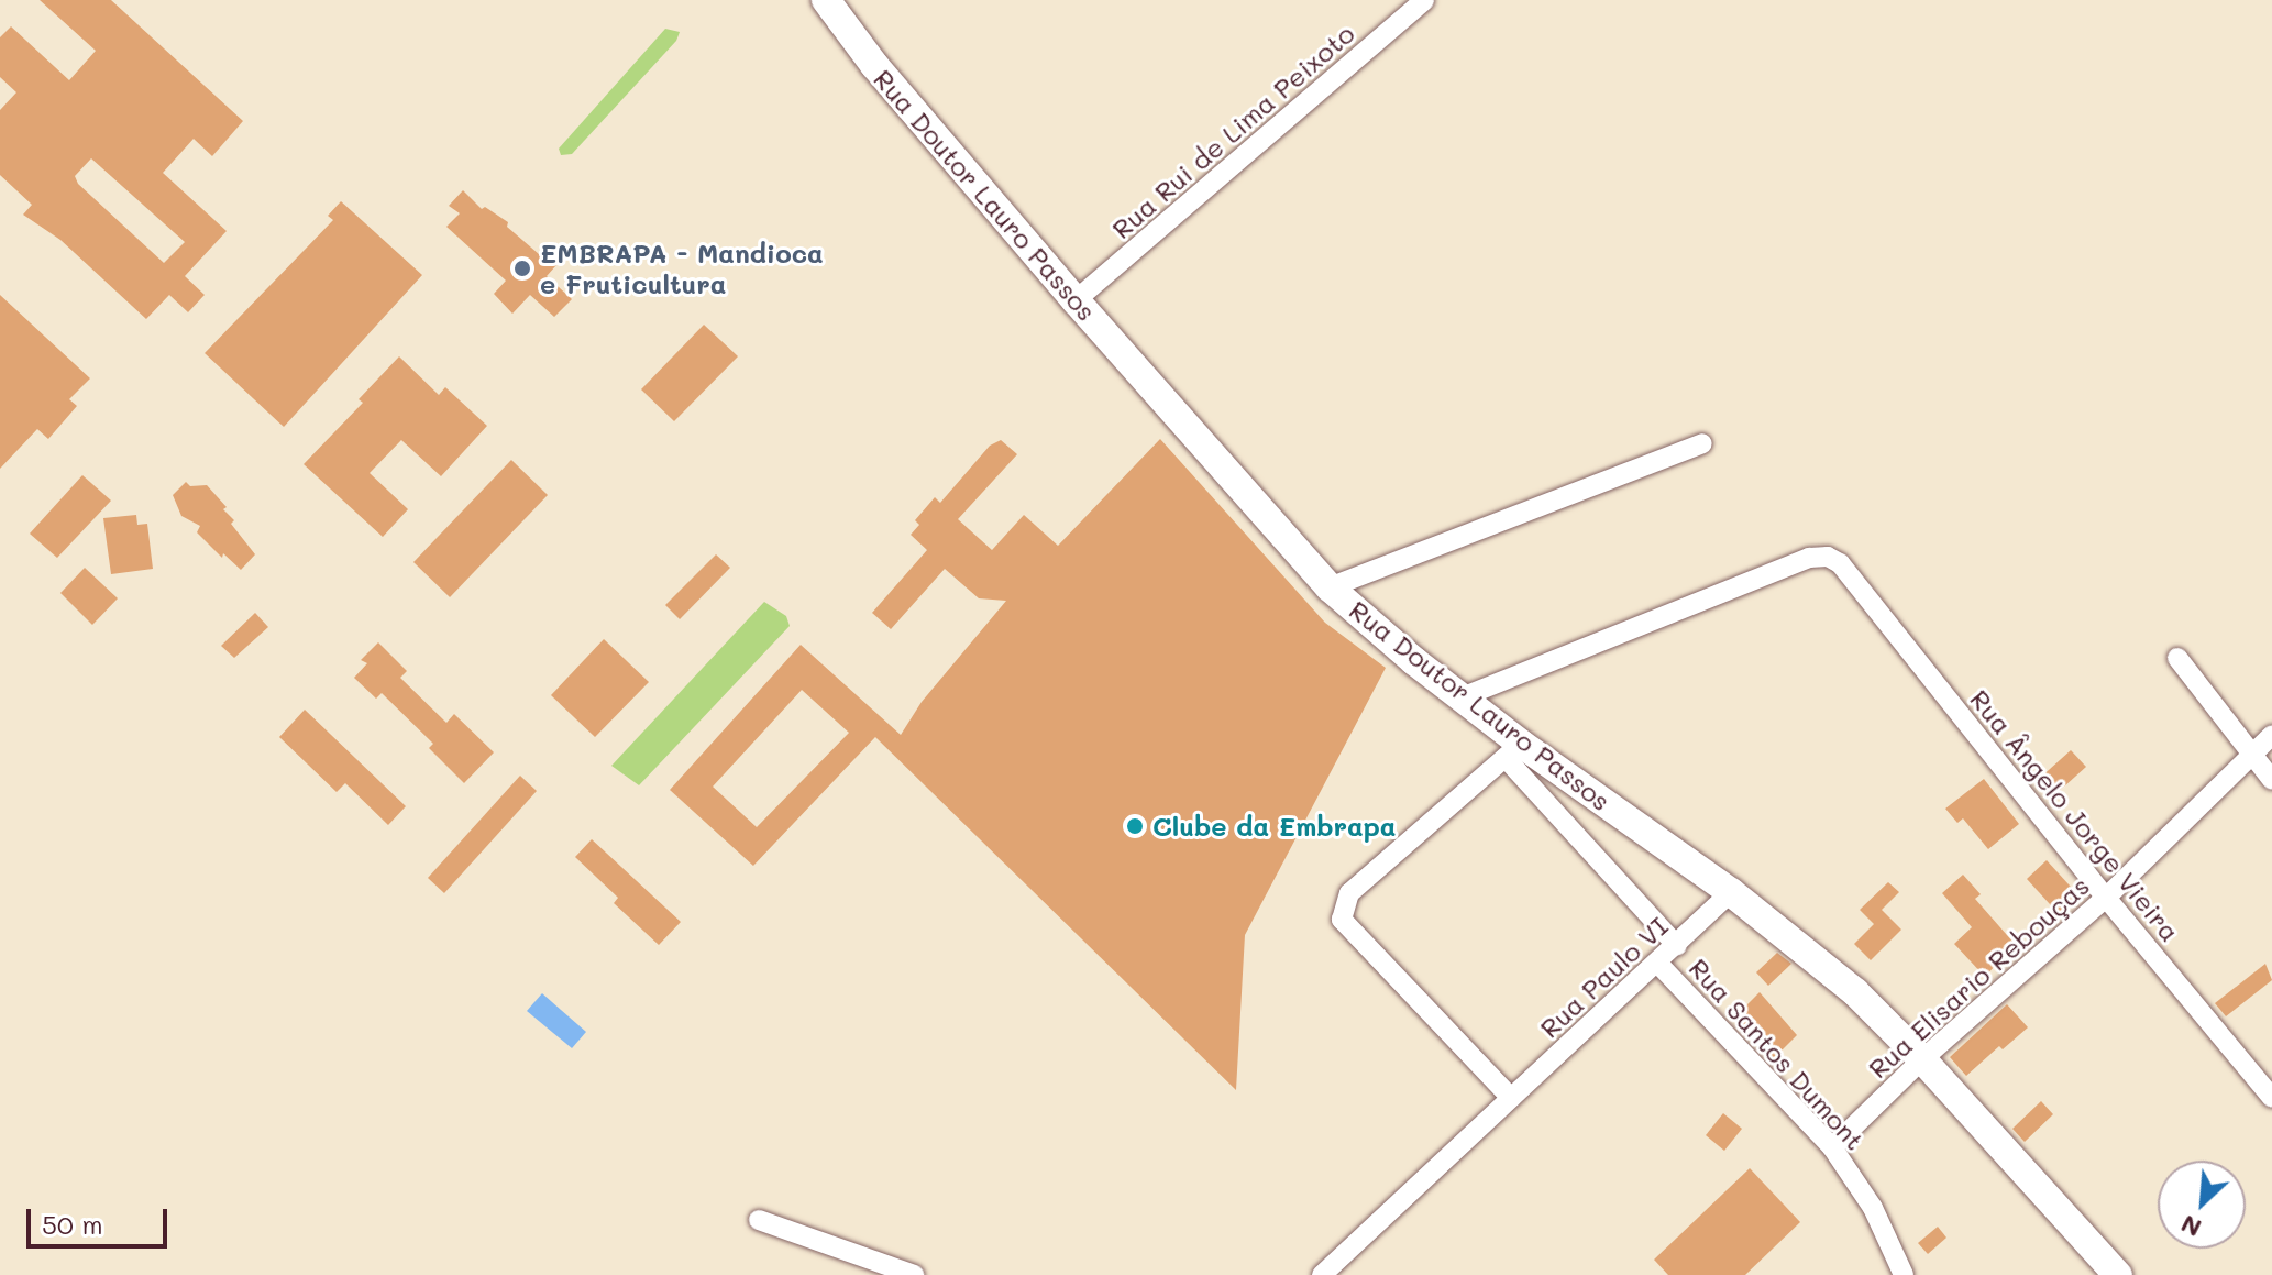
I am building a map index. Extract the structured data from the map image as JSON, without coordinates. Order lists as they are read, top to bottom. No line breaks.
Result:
{"streets":{"main road":["Rua Doutor Lauro Passos"],"street":["Rua Rui de Lima Peixoto","Rua Ângelo Jorge Vieira","Rua Paulo VI","Rua Elisario Rebouças","Rua Santos Dumont"]},"crossings":[["Rua Rui de Lima Peixoto","Rua Doutor Lauro Passos"],["Rua Doutor Lauro Passos","Rua Ângelo Jorge Vieira"],["Rua Doutor Lauro Passos","Rua Paulo VI"],["Rua Doutor Lauro Passos","Rua Elisario Rebouças"],["Rua Ângelo Jorge Vieira","Rua Elisario Rebouças"],["Rua Paulo VI","Rua Santos Dumont"],["Rua Elisario Rebouças","Rua Santos Dumont"]],"places":["EMBRAPA - Mandioca e Fruticultura","Clube da Embrapa"],"scale_bar":"50 m","north":"bottom left"}
